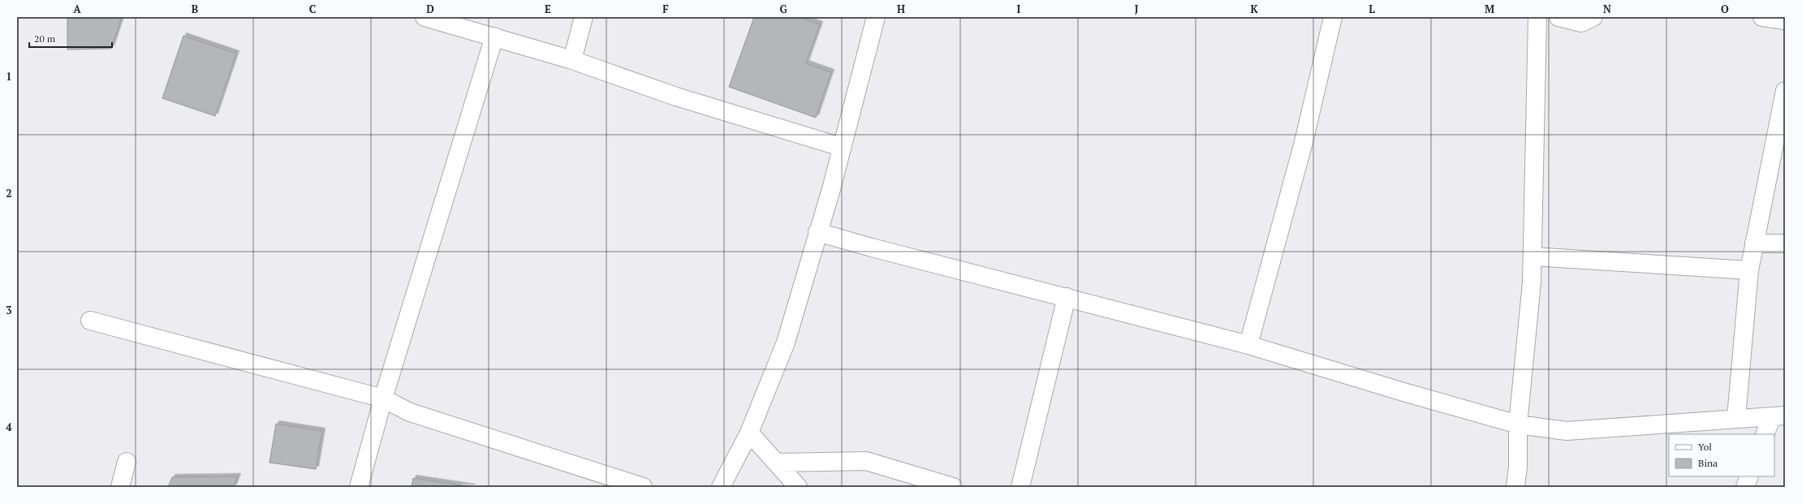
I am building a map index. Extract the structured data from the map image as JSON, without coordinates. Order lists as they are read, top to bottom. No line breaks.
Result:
{"legend":["Yol","Bina"],"scale_bar":"20 m","grid":{"columns":["A","B","C","D","E","F","G","H","I","J","K","L","M","N","O"],"rows":["1","2","3","4"]}}
